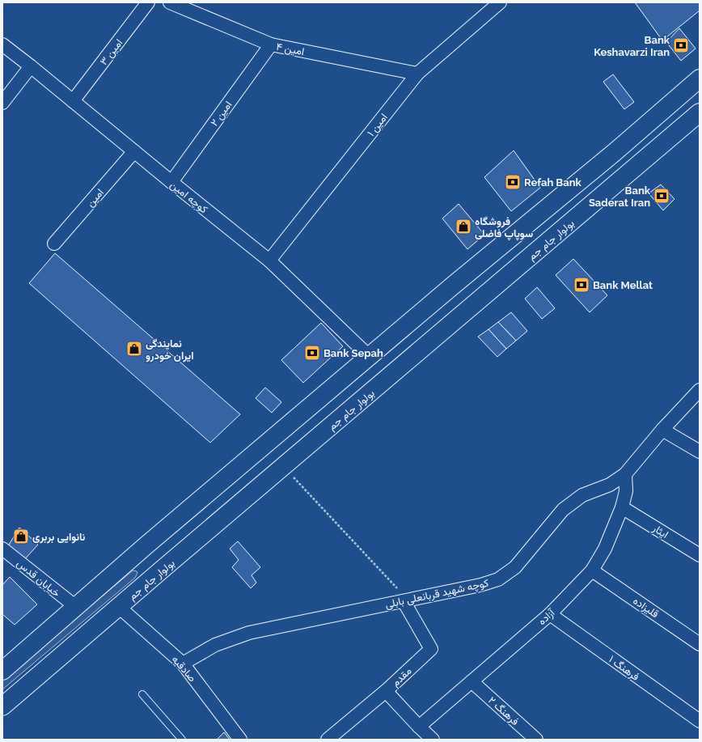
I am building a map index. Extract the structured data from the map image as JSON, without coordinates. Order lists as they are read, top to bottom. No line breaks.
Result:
{"streets":{"main road":["بولوار جام جم"],"street":["امین ۴","امین ۳","امین ۲","امین ۱","کوچه امین","امین","ایثار","خیابان قدس","کوچه شهید قربانعلی بابلی","قلیزاده","آزاده","فرهنگ ۱","صادقیه","مقدم","فرهنگ ۲"]},"crossings":[["امین ۴","امین ۲"],["امین ۴","امین ۱"],["امین ۳","کوچه امین"],["امین ۲","کوچه امین"],["امین ۱","کوچه امین"],["کوچه امین","امین"],["بولوار جام جم","صادقیه"],["ایثار","آزاده"],["کوچه شهید قربانعلی بابلی","آزاده"],["کوچه شهید قربانعلی بابلی","صادقیه"],["کوچه شهید قربانعلی بابلی","مقدم"],["قلیزاده","آزاده"],["آزاده","فرهنگ ۱"],["آزاده","فرهنگ ۲"]],"places":{"bank":["Bank Keshavarzi Iran","Refah Bank","Bank Saderat Iran","Bank Mellat","Bank Sepah"],"shop":["فروشگاه سوپاپ فاضلی","نمایندگی ایران خودرو","نانوایی بربری"]}}
